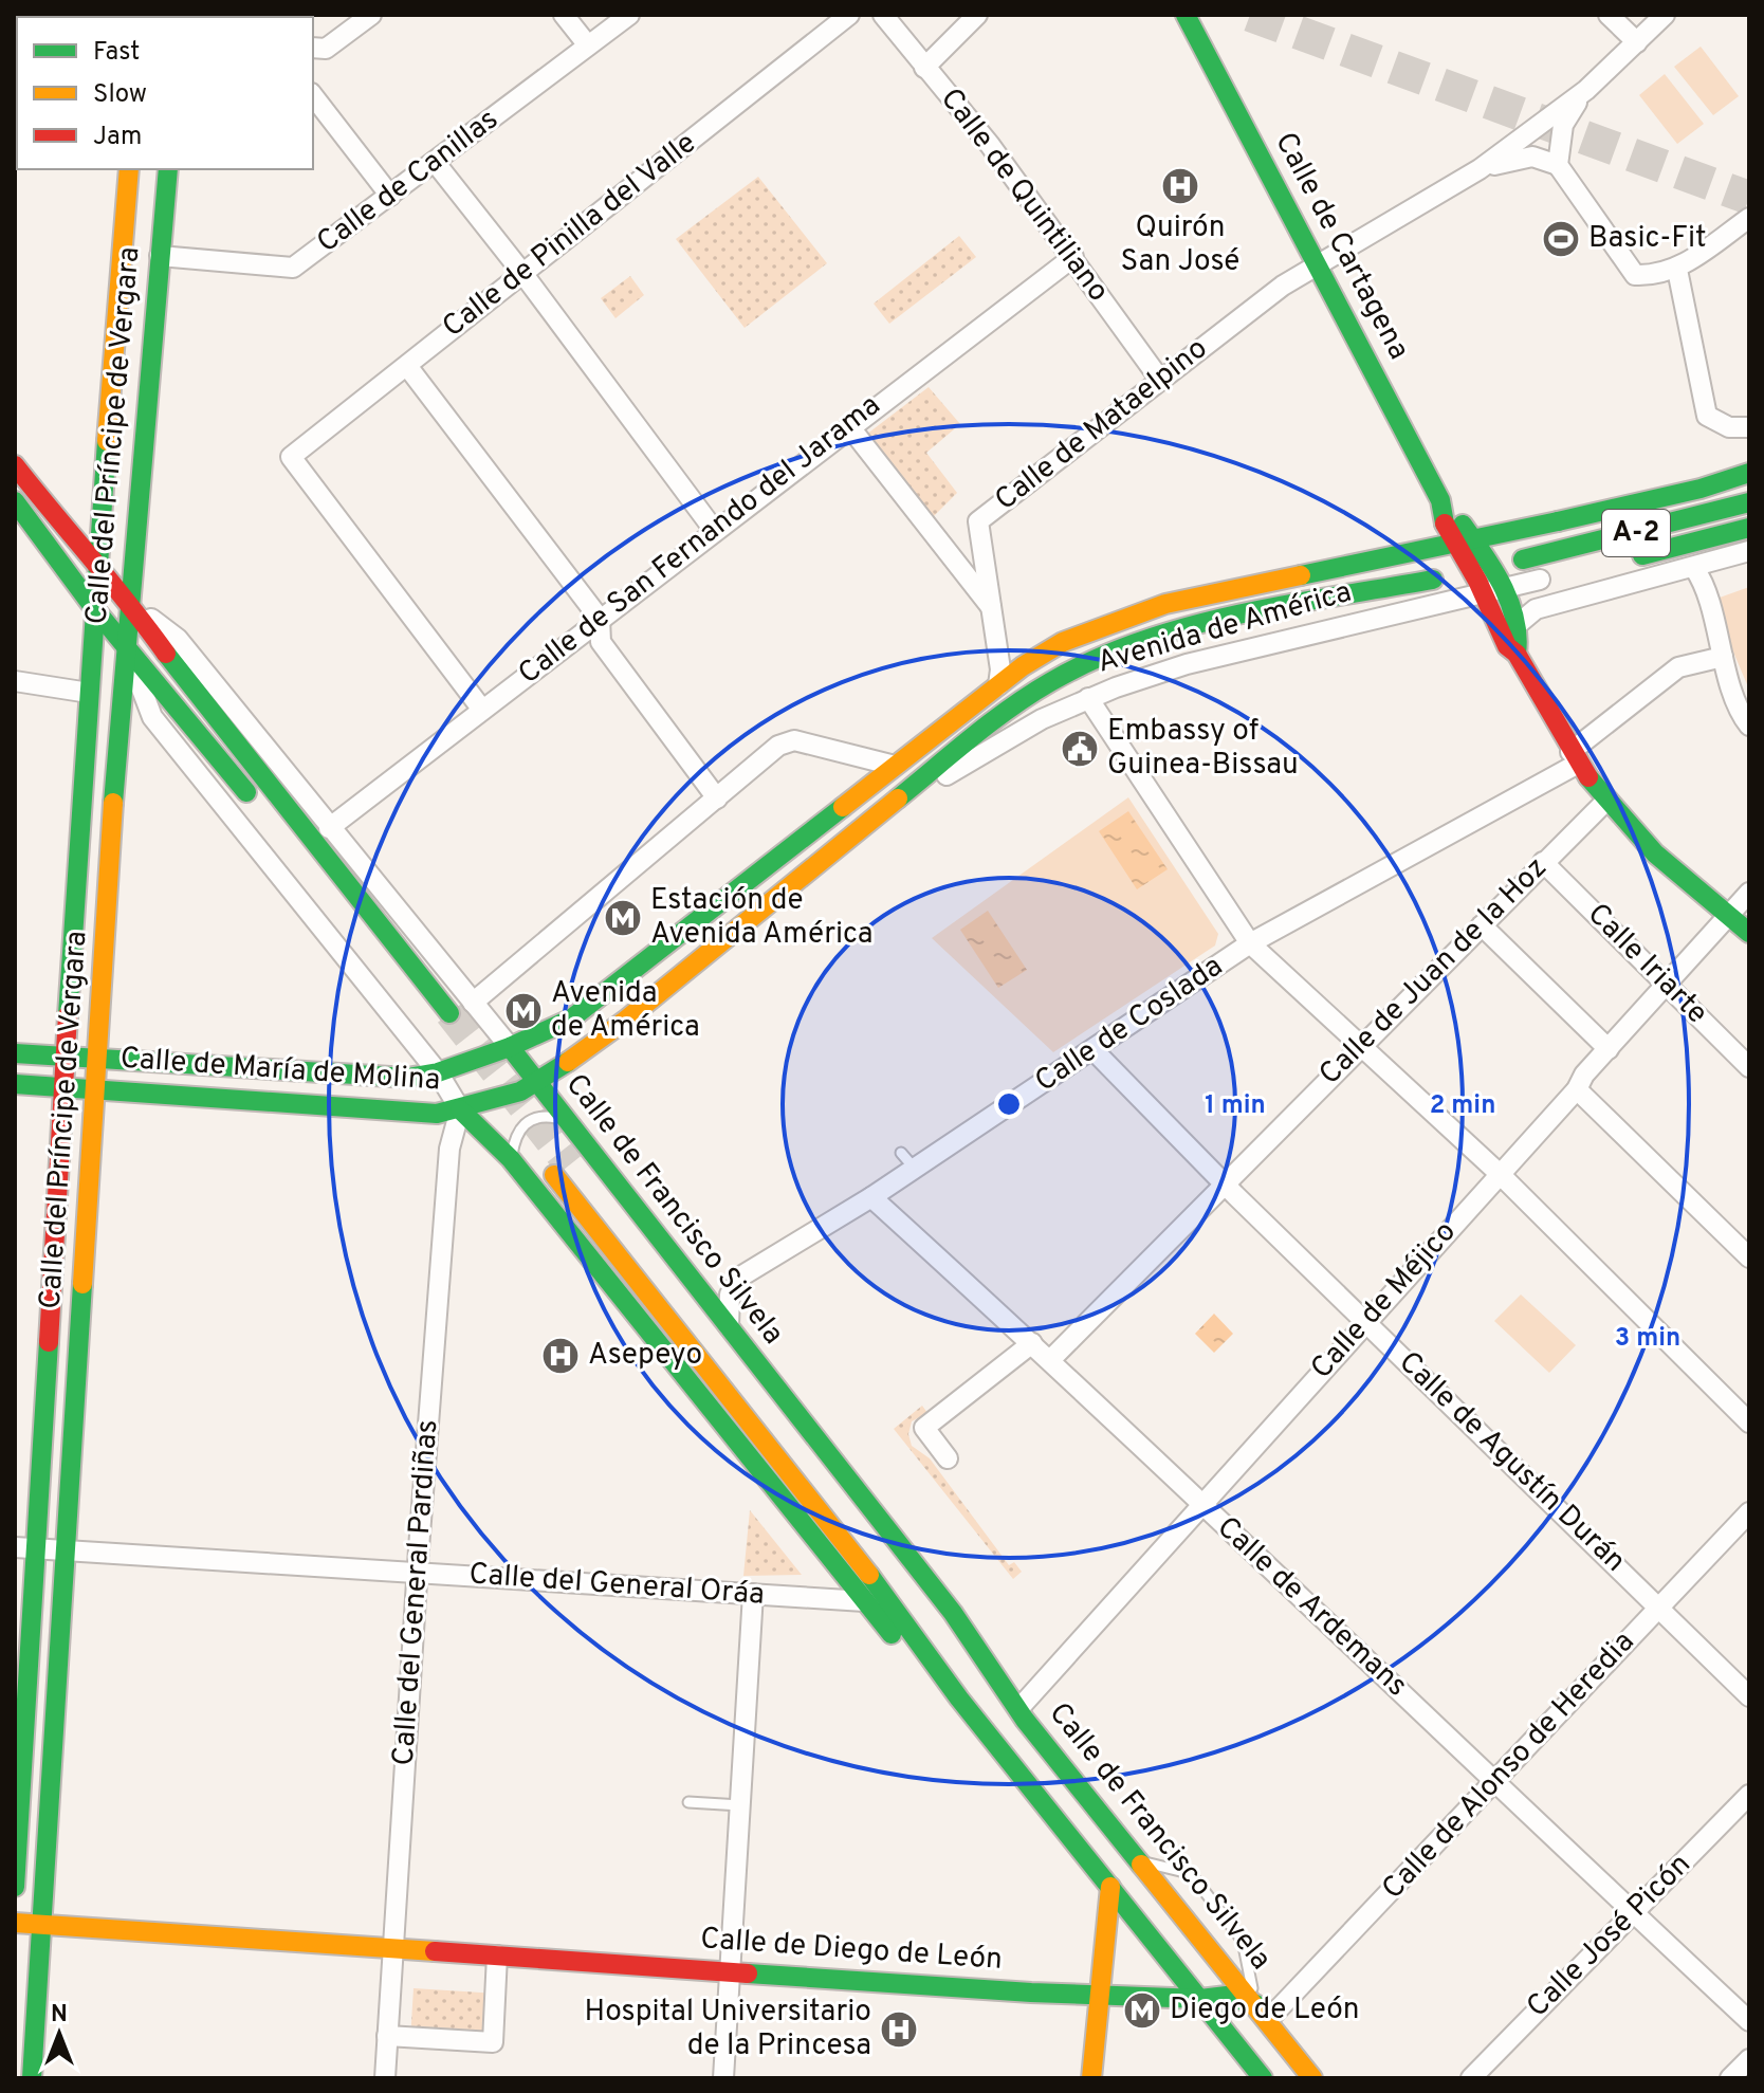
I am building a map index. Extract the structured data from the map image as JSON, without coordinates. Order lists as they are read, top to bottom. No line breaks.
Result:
{"streets":{"main road":["Calle de Cartagena","Calle del Príncipe de Vergara","A-2","Avenida de América","Calle de María de Molina","Calle de Francisco Silvela","Calle de Diego de León"],"street":["Calle de Canillas","Calle de Quintiliano","Calle de Pinilla del Valle","Calle de Mataelpino","Calle de San Fernando del Jarama","Calle Iriarte","Calle de Juan de la Hoz","Calle de Coslada","Calle de Méjico","Calle de Agustín Durán","Calle del General Oráa","Calle del General Pardiñas","Calle de Ardemans","Calle de Alonso de Heredia","Calle José Picón"]},"crossings":[["Calle de Canillas","Calle del Príncipe de Vergara"],["Calle de Quintiliano","Calle de Mataelpino"],["Calle de Quintiliano","Calle de San Fernando del Jarama"],["Calle de Pinilla del Valle","Calle de San Fernando del Jarama"],["Calle de Cartagena","Calle de Mataelpino"],["Calle de Cartagena","Avenida de América"],["Calle de Cartagena","Calle de Juan de la Hoz"],["Calle de Cartagena","Calle de Coslada"],["Calle de Cartagena","Calle de Méjico"],["Calle de Mataelpino","Avenida de América"],["Calle del Príncipe de Vergara","Calle de María de Molina"],["Calle del Príncipe de Vergara","Calle de Francisco Silvela"],["Calle del Príncipe de Vergara","Calle del General Oráa"],["Calle del Príncipe de Vergara","Calle de Diego de León"],["Calle de San Fernando del Jarama","Calle de Francisco Silvela"],["Avenida de América","Calle de María de Molina"],["Avenida de América","Calle de Francisco Silvela"],["Calle Iriarte","Calle de Juan de la Hoz"],["Calle Iriarte","Calle de Méjico"],["Calle de Juan de la Hoz","Calle de Agustín Durán"],["Calle de Juan de la Hoz","Calle de Ardemans"],["Calle de Coslada","Calle de Francisco Silvela"],["Calle de Coslada","Calle de Agustín Durán"],["Calle de Coslada","Calle de Ardemans"],["Calle de María de Molina","Calle de Francisco Silvela"],["Calle de María de Molina","Calle del General Pardiñas"],["Calle de Francisco Silvela","Calle de Méjico"],["Calle de Francisco Silvela","Calle del General Oráa"],["Calle de Francisco Silvela","Calle del General Pardiñas"],["Calle de Francisco Silvela","Calle de Alonso de Heredia"],["Calle de Francisco Silvela","Calle de Diego de León"],["Calle de Méjico","Calle de Agustín Durán"],["Calle de Méjico","Calle de Ardemans"],["Calle de Agustín Durán","Calle de Alonso de Heredia"],["Calle del General Oráa","Calle del General Pardiñas"],["Calle del General Pardiñas","Calle de Diego de León"],["Calle de Ardemans","Calle de Alonso de Heredia"],["Calle de Ardemans","Calle José Picón"],["Calle de Alonso de Heredia","Calle de Diego de León"]],"places":{"hospital":["Quirón San José","Asepeyo","Hospital Universitario de la Princesa"],"sports":["Basic-Fit"],"public building":["Embassy of Guinea-Bissau"],"metro station":["Estación de Avenida América","Avenida de América","Diego de León"]},"legend":["Fast","Slow","Jam"],"north":"top","rings":["1 min","2 min","3 min"]}
